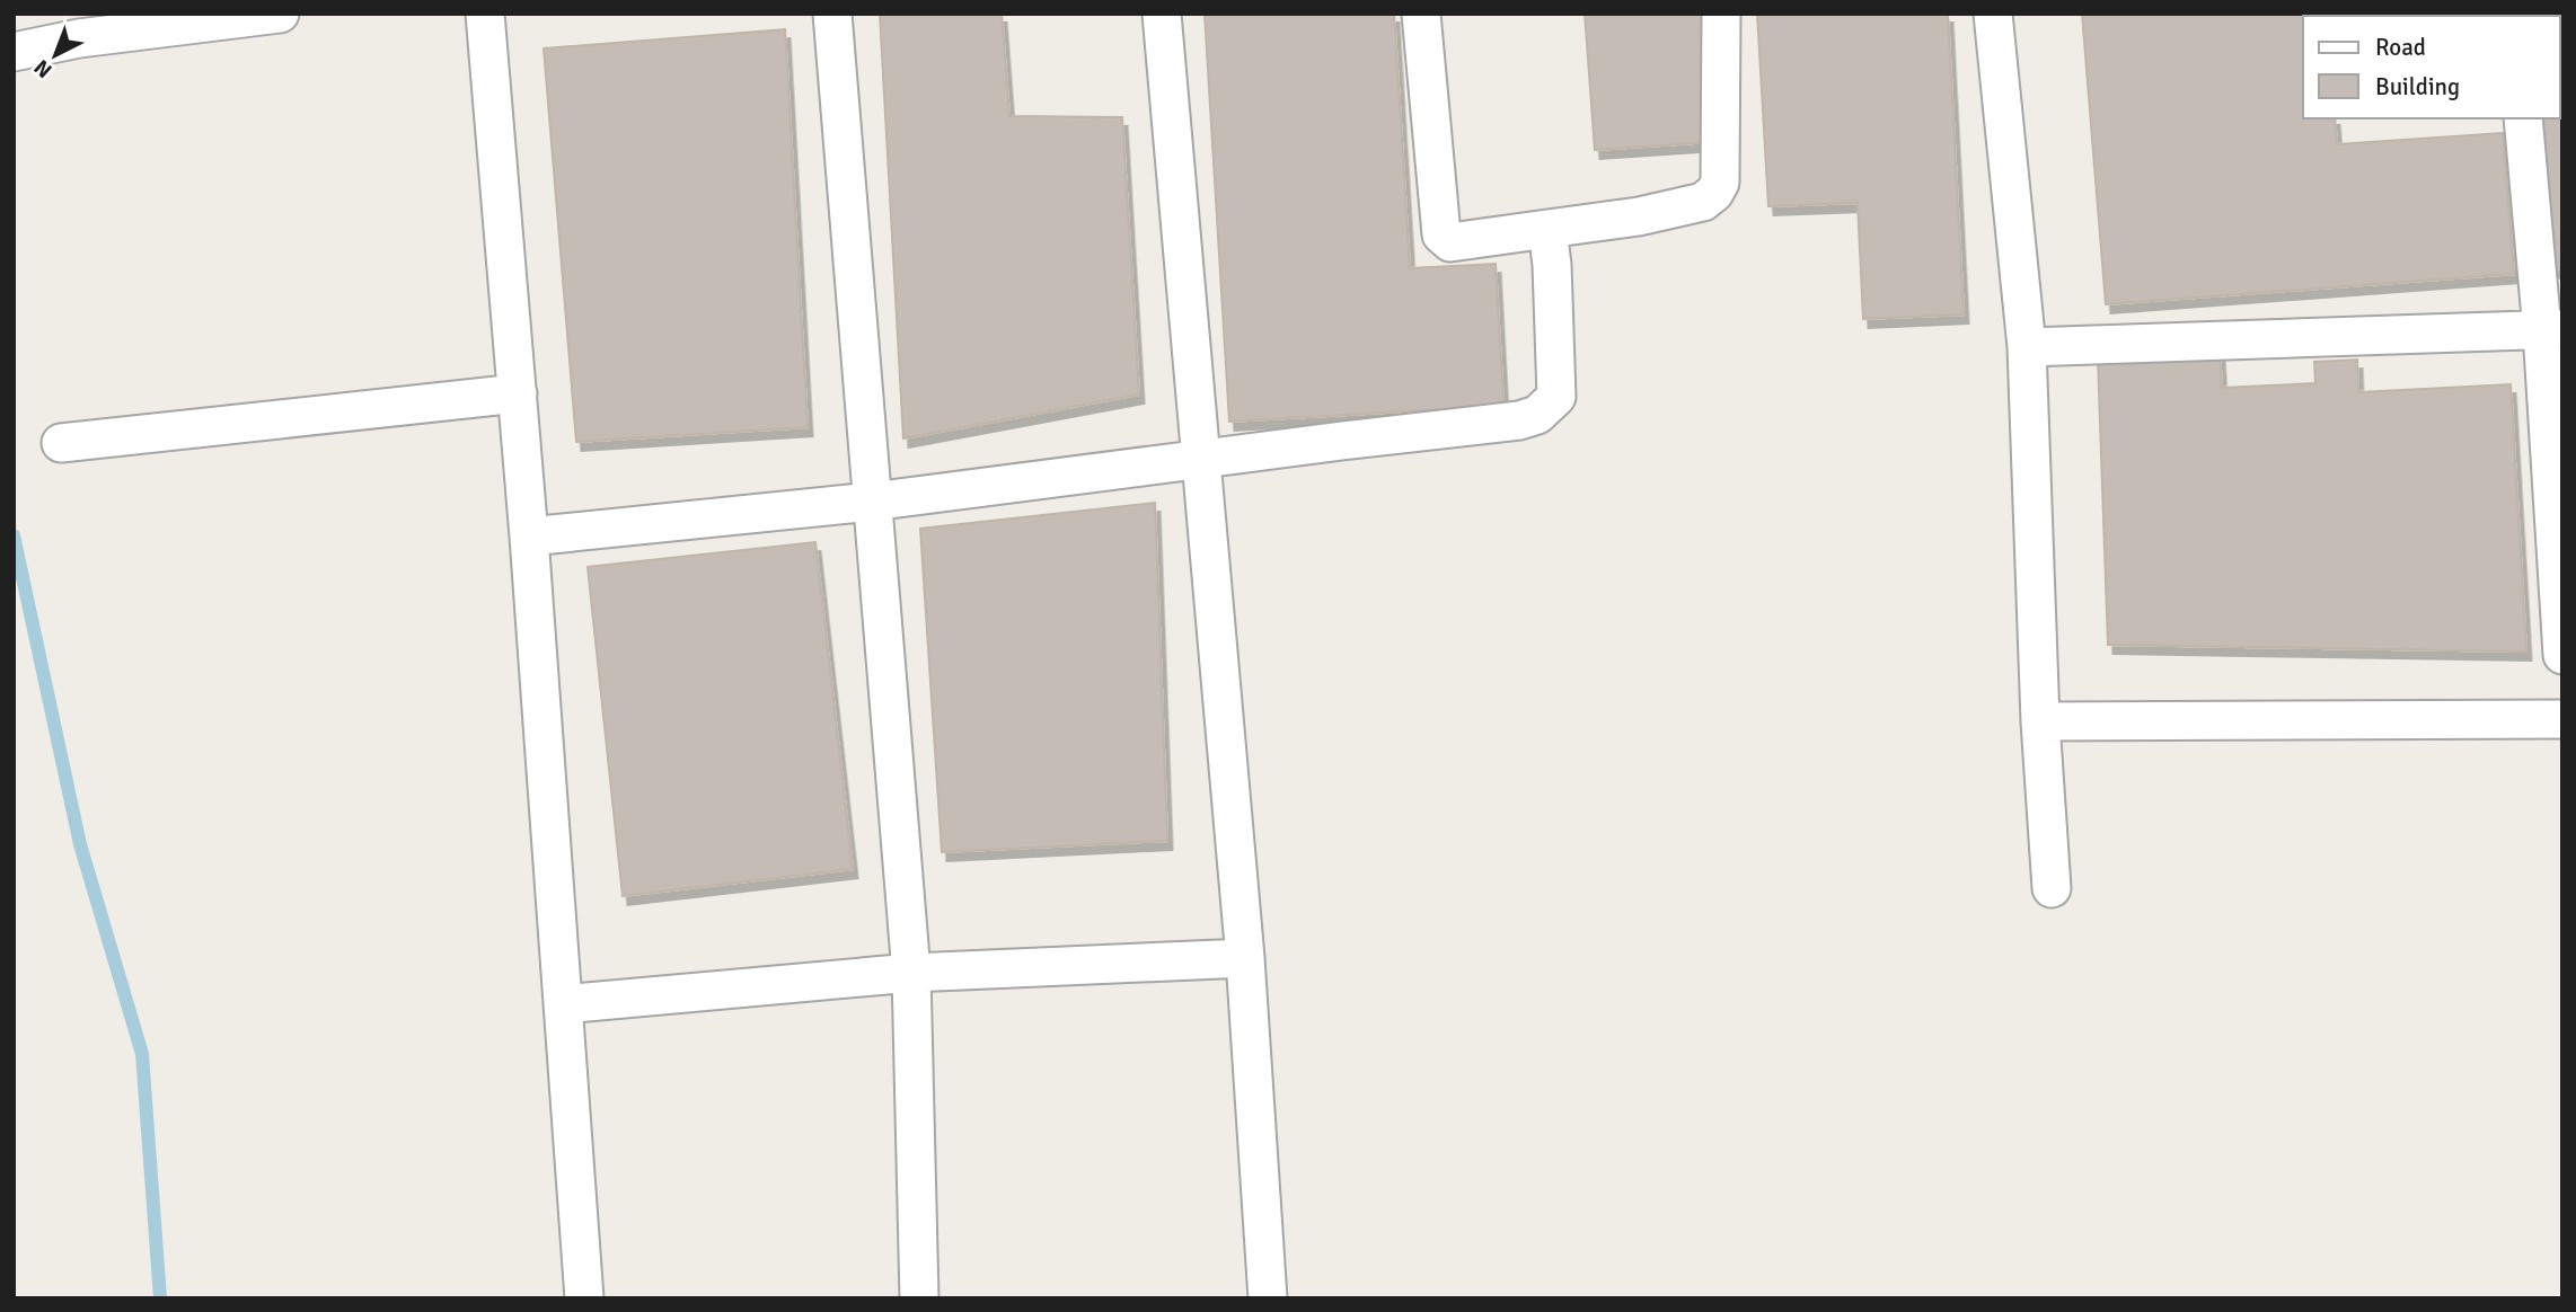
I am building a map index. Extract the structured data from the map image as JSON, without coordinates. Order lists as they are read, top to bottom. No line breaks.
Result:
{"legend":["Road","Building"],"north":"bottom left"}
